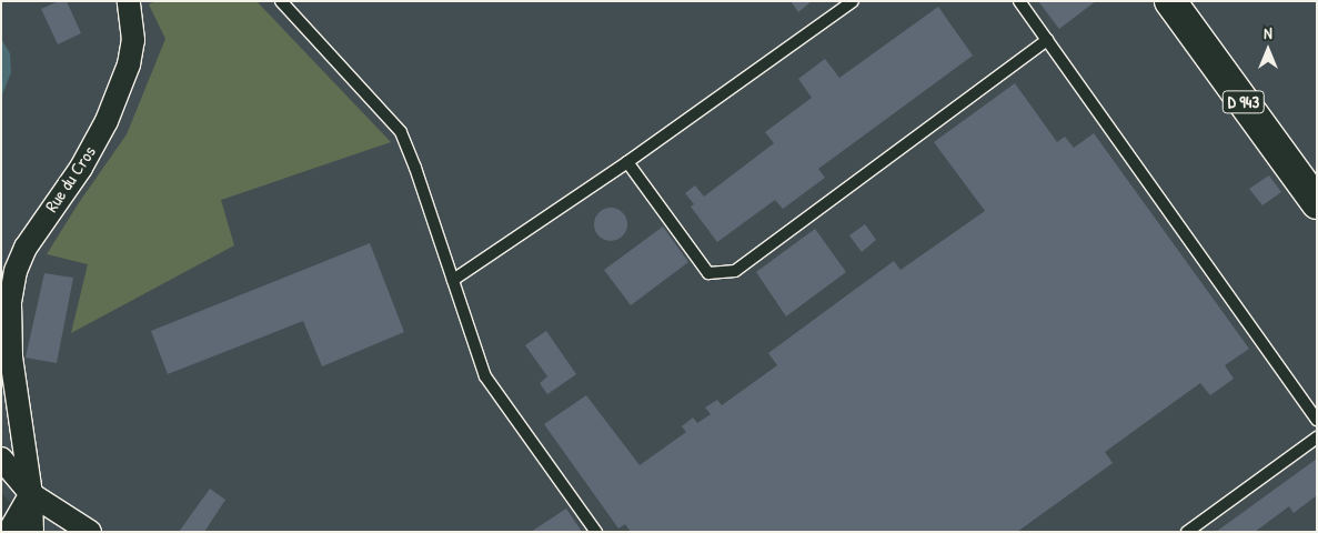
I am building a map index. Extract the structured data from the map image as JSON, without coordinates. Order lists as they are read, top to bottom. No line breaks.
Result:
{"streets":{"main road":["D 943"],"street":["Rue du Cros"]},"north":"top"}
